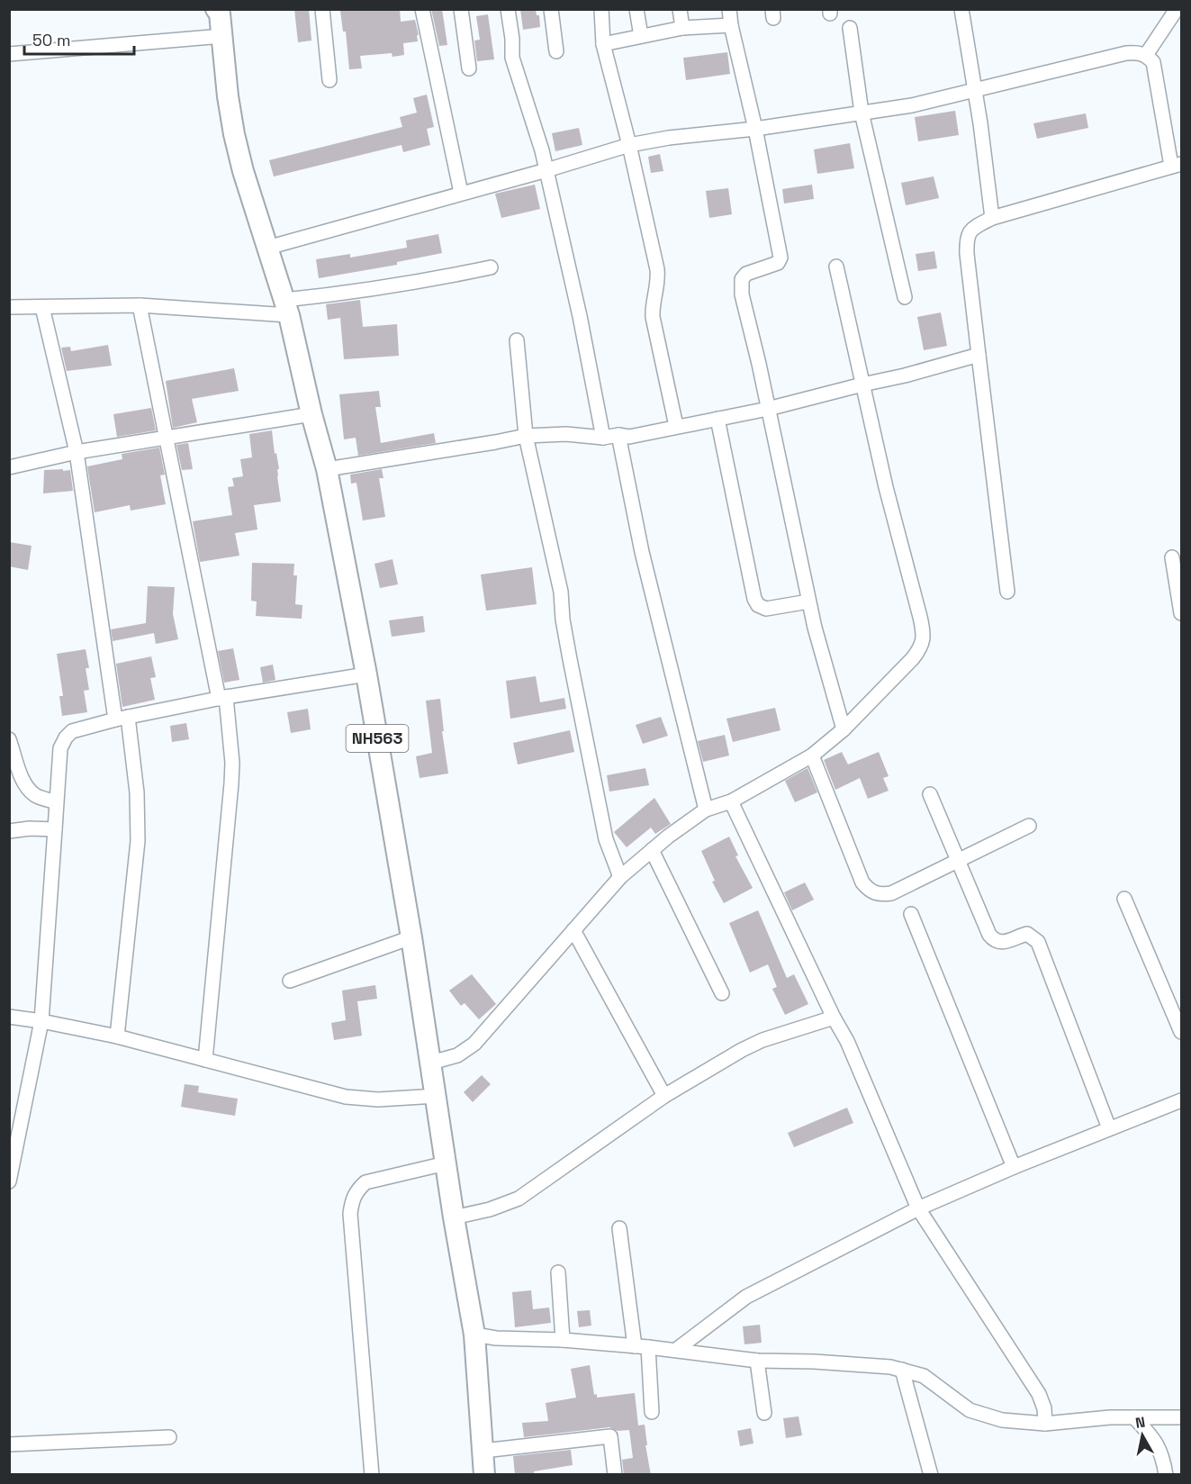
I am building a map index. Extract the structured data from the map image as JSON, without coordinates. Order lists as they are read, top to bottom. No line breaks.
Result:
{"streets":{"highway":["NH563"]},"scale_bar":"50 m","north":"top"}
